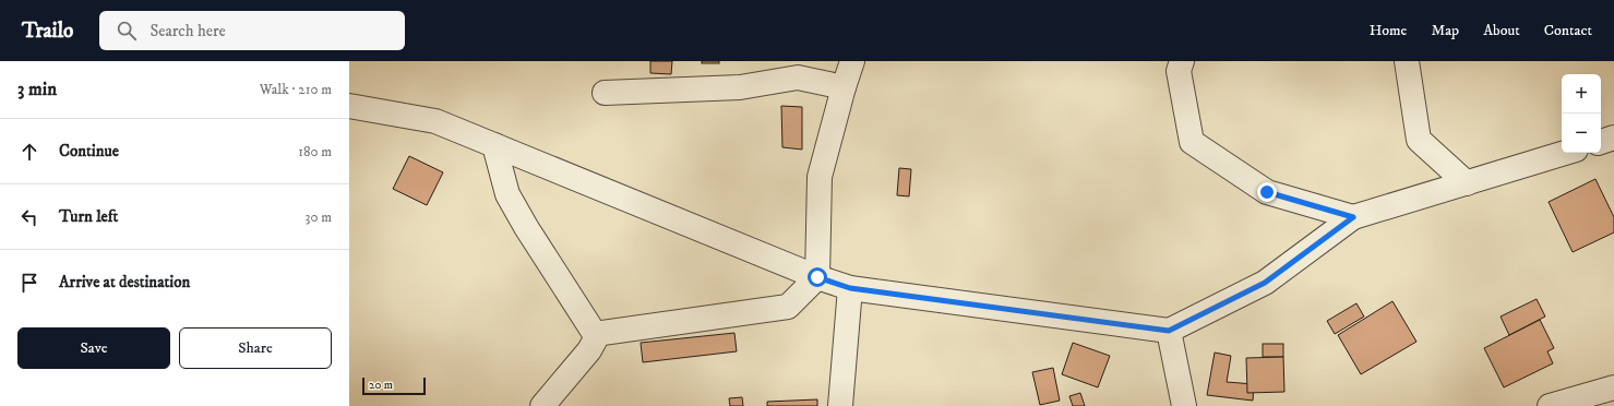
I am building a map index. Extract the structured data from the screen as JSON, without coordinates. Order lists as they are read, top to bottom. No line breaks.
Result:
{"scale_bar":"20 m","page":{"header":"Trailo","search":"Search here","nav":["Home","Map","About","Contact"],"heading":["3 min","Walk · 210 m"],"map_buttons":["+","−"],"list":[["Continue","180 m"],["Turn left","30 m"],"Arrive at destination"],"buttons":["Save","Share"],"scale":"20 m"}}
